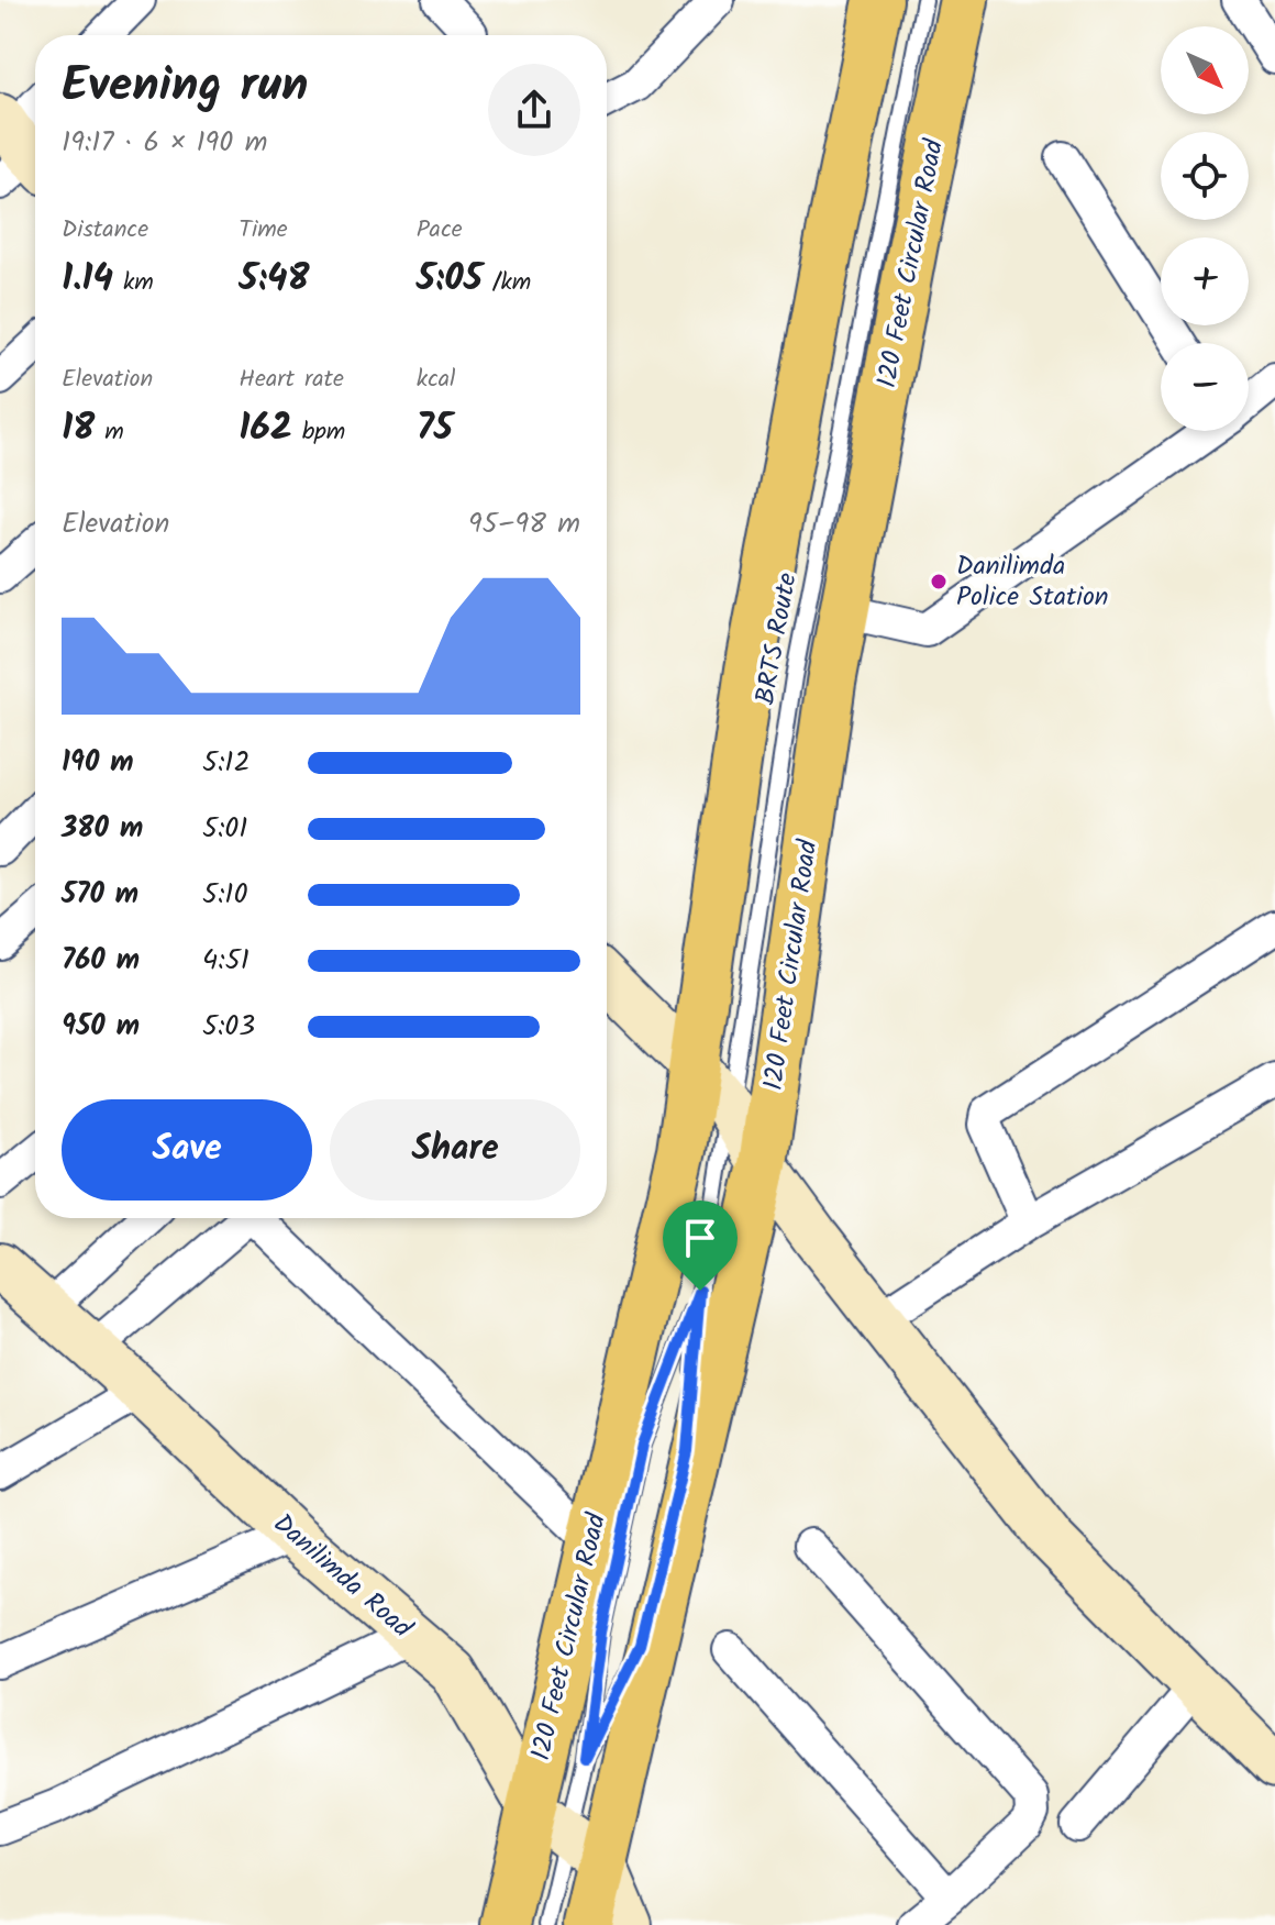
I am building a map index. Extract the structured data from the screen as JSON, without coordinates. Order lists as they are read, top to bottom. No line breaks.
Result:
{"streets":{"main road":["120 Feet Circular Road"],"street":["Danilimda Road"],"lane":["BRTS Route"]},"crossings":[["120 Feet Circular Road","Danilimda Road"]],"places":["Danilimda Police Station"],"north":"bottom right","page":{"map_buttons":["+","−"],"heading":["Evening run","19:17 · 6 × 190 m"],"stats":[["Distance","1.14 km"],["Time","5:48"],["Pace","5:05 /km"],["Elevation","18 m"],["Heart rate","162 bpm"],["kcal","75"]],"chart":["Elevation","95–98 m"],"list":[{"name":"190 m","note":"5:12"},{"name":"380 m","note":"5:01"},{"name":"570 m","note":"5:10"},{"name":"760 m","note":"4:51"},{"name":"950 m","note":"5:03"}],"buttons":["Save","Share"]}}
